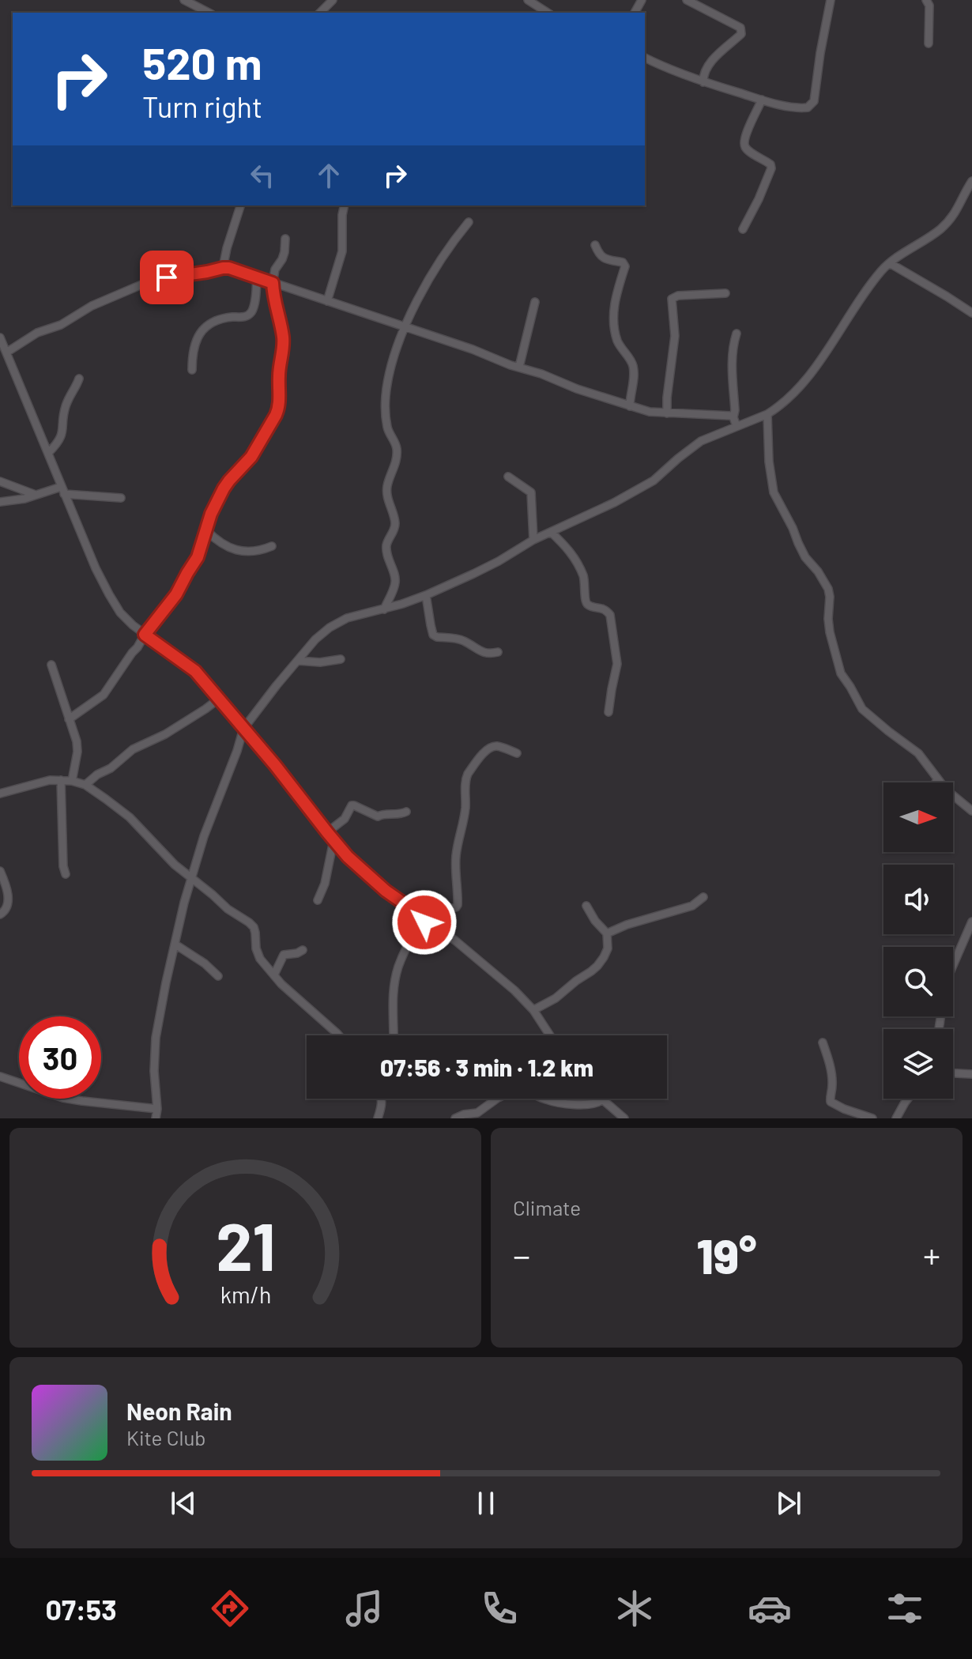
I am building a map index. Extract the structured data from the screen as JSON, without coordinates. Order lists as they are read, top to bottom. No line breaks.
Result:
{"north":"right","page":{"turn":["520 m","Turn right"],"limit":"30","trip":"07:56 · 3 min · 1.2 km","tile":"Climate","heat":["−","19°","+"],"song":["Neon Rain","Kite Club"],"tabs":"07:53","gauge":["21","km/h"]}}
